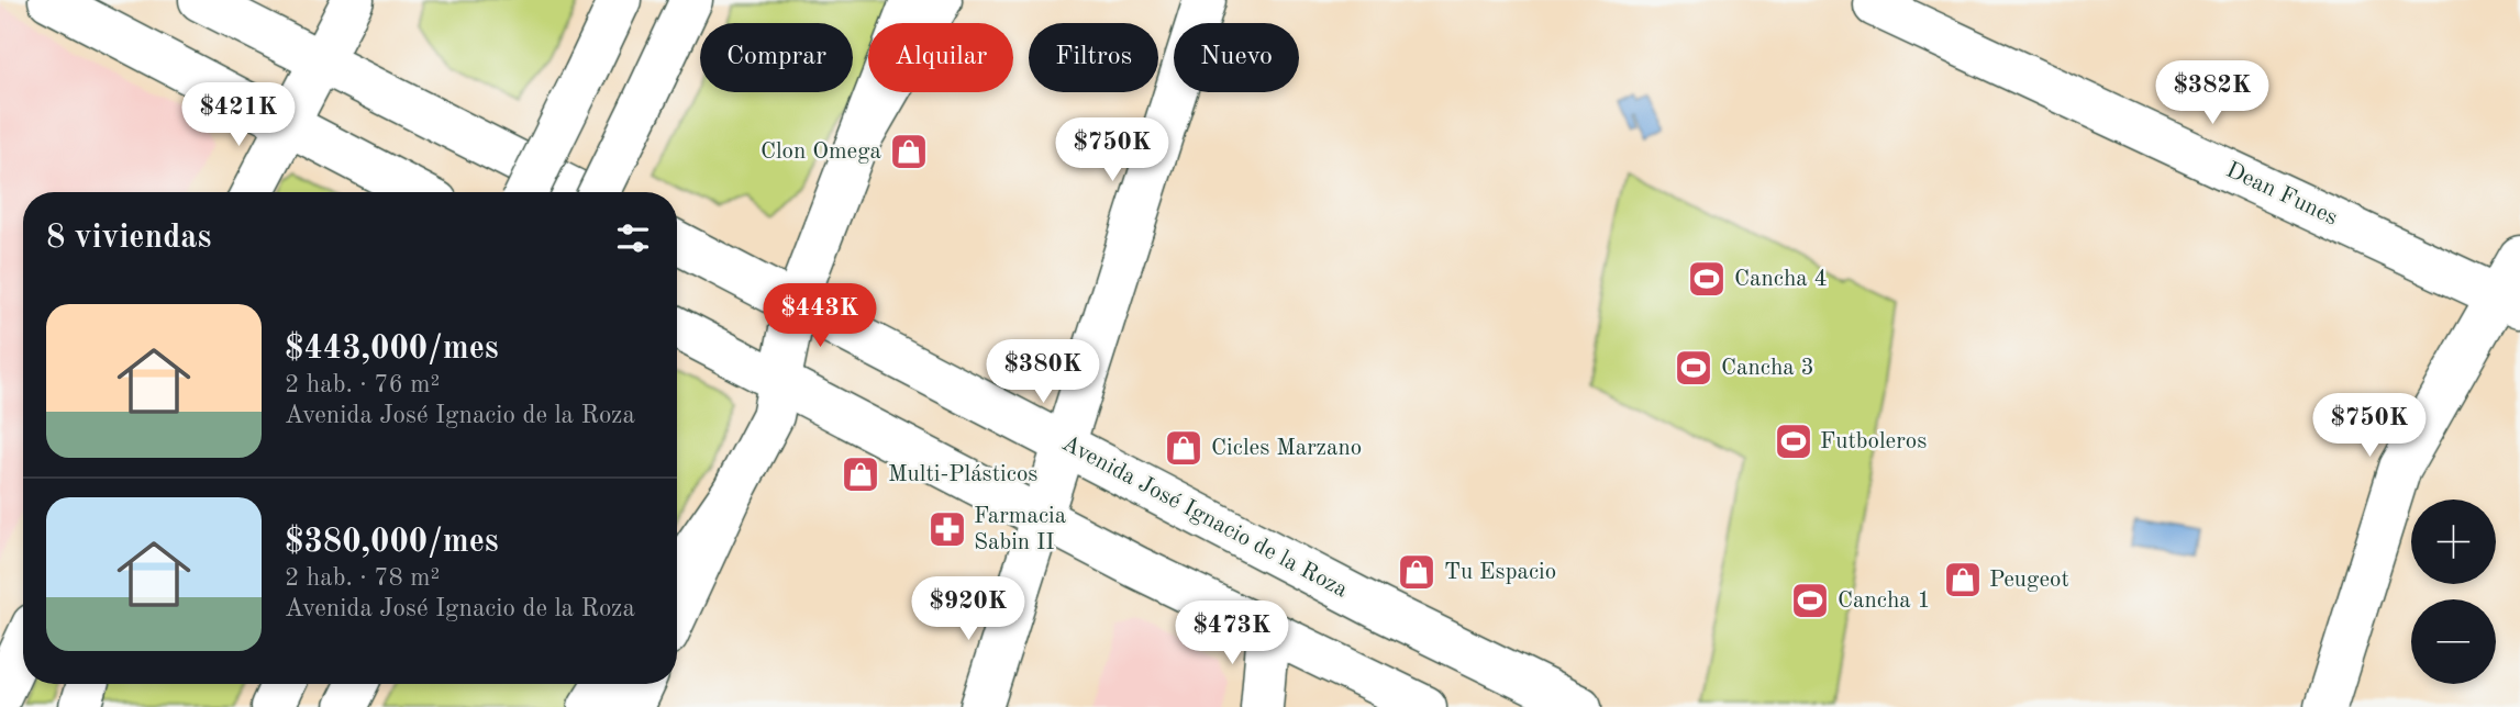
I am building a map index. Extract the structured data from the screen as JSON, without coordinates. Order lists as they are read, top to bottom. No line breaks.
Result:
{"streets":{"main road":["Dean Funes","Avenida José Ignacio de la Roza"]},"places":{"shop":["Clon Omega","Cicles Marzano","Multi-Plásticos","Tu Espacio","Peugeot"],"sports":["Cancha 4","Cancha 3","Futboleros","Cancha 1"],"pharmacy":["Farmacia Sabin II"]},"page":{"chip":["Comprar","Alquilar","Filtros","Nuevo"],"price":["$382K","$421K","$750K","$443K","$380K","$750K","$920K","$473K"],"heading":"8 viviendas","list":[{"name":"$443,000/mes","note":"2 hab. · 76 m² · Avenida José Ignacio de la Roza"},{"name":"$380,000/mes","note":"2 hab. · 78 m² · Avenida José Ignacio de la Roza"}],"map_buttons":["+","−"]}}
